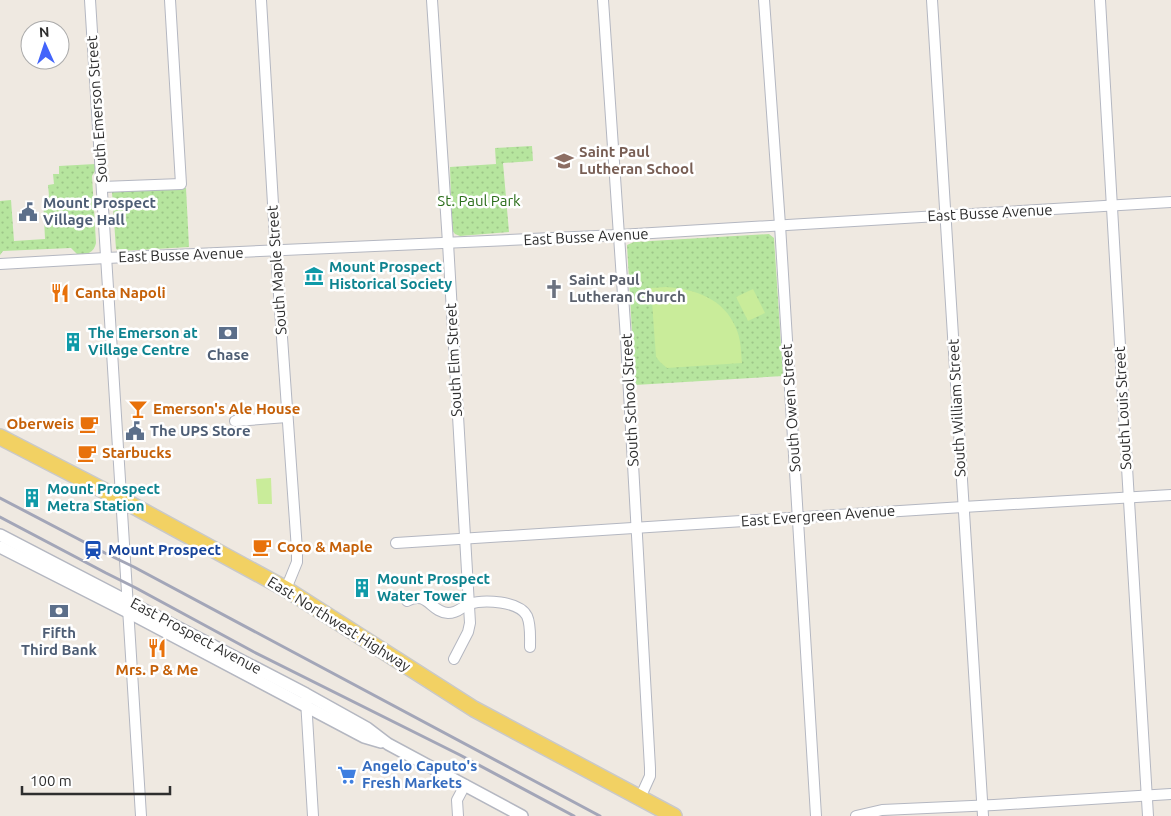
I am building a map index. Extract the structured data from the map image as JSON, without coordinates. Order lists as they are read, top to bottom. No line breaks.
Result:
{"streets":{"main road":["East Northwest Highway"],"street":["South Emerson Street","East Busse Avenue","South Maple Street","South Elm Street","South School Street","South Owen Street","South William Street","South Louis Street","East Evergreen Avenue","East Prospect Avenue"]},"crossings":[["South Emerson Street","East Busse Avenue"],["South Emerson Street","East Northwest Highway"],["South Emerson Street","East Prospect Avenue"],["East Busse Avenue","South Maple Street"],["East Busse Avenue","South Elm Street"],["East Busse Avenue","South School Street"],["East Busse Avenue","South Owen Street"],["East Busse Avenue","South William Street"],["East Busse Avenue","South Louis Street"],["South Maple Street","East Northwest Highway"],["South Elm Street","East Evergreen Avenue"],["South School Street","East Evergreen Avenue"],["South School Street","East Northwest Highway"],["South Owen Street","East Evergreen Avenue"],["South William Street","East Evergreen Avenue"],["South Louis Street","East Evergreen Avenue"]],"parks":["St. Paul Park"],"places":{"school or university":["Saint Paul Lutheran School"],"public building":["Mount Prospect Village Hall","The UPS Store"],"museum":["Mount Prospect Historical Society"],"church":["Saint Paul Lutheran Church"],"restaurant":["Canta Napoli","Mrs. P & Me"],"bank":["Chase","Fifth Third Bank"],"building":["The Emerson at Village Centre","Mount Prospect Metra Station","Mount Prospect Water Tower"],"bar":["Emerson's Ale House"],"cafe":["Oberweis","Starbucks","Coco & Maple"],"station":["Mount Prospect"],"supermarket":["Angelo Caputo's Fresh Markets"]},"scale_bar":"100 m","north":"top"}
